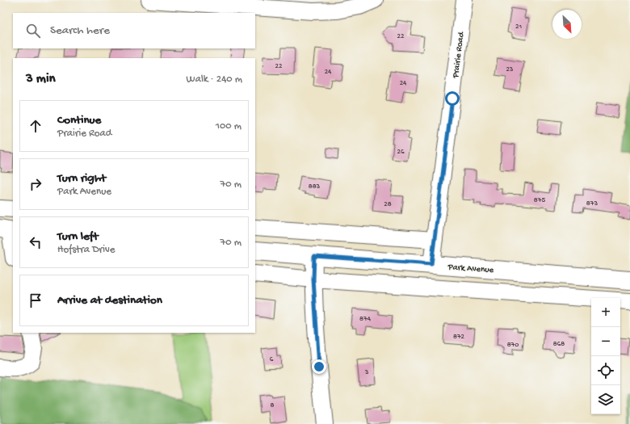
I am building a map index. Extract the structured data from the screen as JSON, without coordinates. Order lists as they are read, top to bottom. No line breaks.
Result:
{"streets":{"main road":["Park Avenue"],"street":["Prairie Road"]},"crossings":[["Prairie Road","Park Avenue"]],"house_numbers":["21","22","22","23","24","24","26","883","875","873","28","874","872","868","870","6","3","8"],"north":"bottom right","page":{"search":"Search here","heading":["3 min","Walk · 240 m"],"list":[["Continue","Prairie Road","100 m"],["Turn right","Park Avenue","70 m"],["Turn left","Hofstra Drive","70 m"],"Arrive at destination"],"map_buttons":["+","−"]}}
